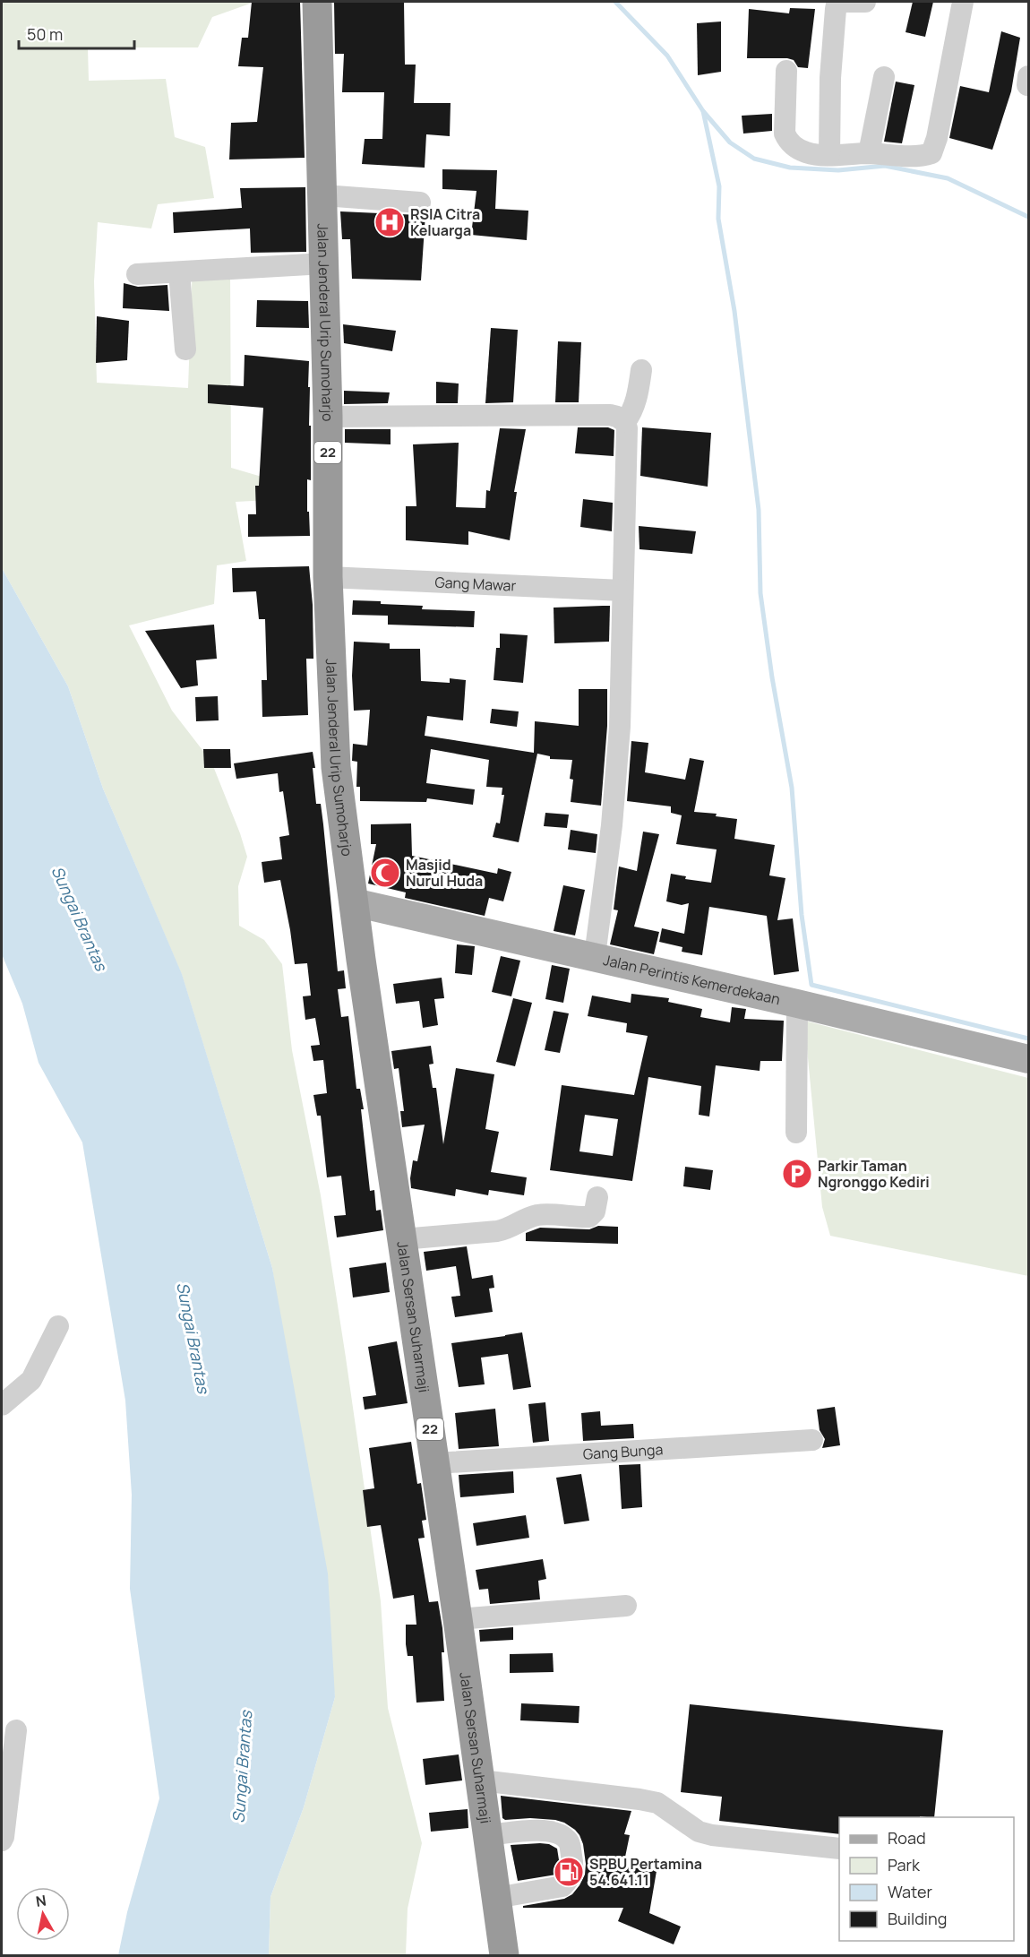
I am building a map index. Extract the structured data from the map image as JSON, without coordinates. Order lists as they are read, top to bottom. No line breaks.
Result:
{"streets":{"highway":["Jalan Jenderal Urip Sumoharjo","22","Jalan Sersan Suharmaji"],"main road":["Jalan Perintis Kemerdekaan"],"street":["Gang Mawar","Gang Bunga"]},"crossings":[["Jalan Jenderal Urip Sumoharjo","Gang Mawar"],["Jalan Jenderal Urip Sumoharjo","Jalan Perintis Kemerdekaan"],["Jalan Jenderal Urip Sumoharjo","Jalan Sersan Suharmaji"],["Jalan Perintis Kemerdekaan","Jalan Sersan Suharmaji"],["Jalan Sersan Suharmaji","Gang Bunga"]],"water":["Sungai Brantas"],"places":{"hospital":["RSIA Citra Keluarga"],"mosque":["Masjid Nurul Huda"],"parking":["Parkir Taman Ngronggo Kediri"],"fuel station":["SPBU Pertamina 54.641.11"]},"legend":["Road","Park","Water","Building"],"scale_bar":"50 m","north":"top"}
